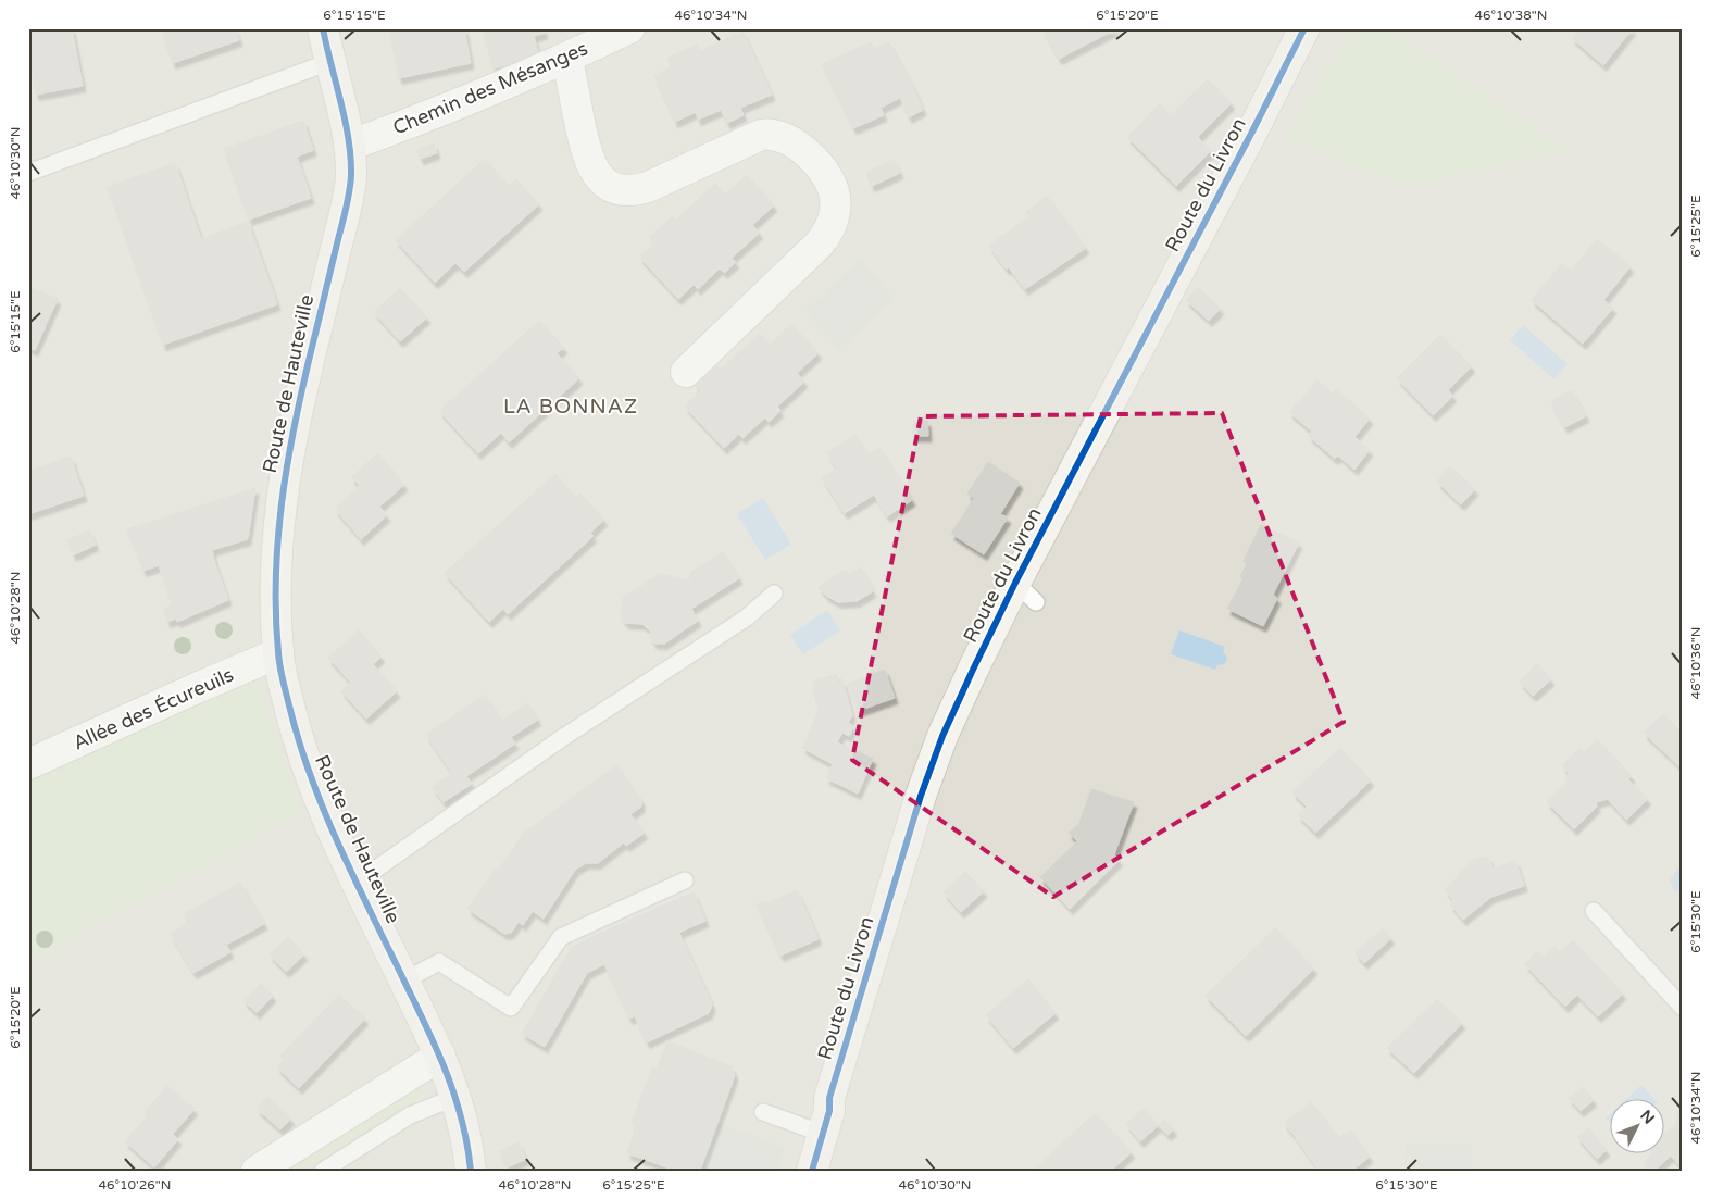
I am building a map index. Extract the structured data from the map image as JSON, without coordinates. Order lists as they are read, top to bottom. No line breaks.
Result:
{"streets":{"street":["Chemin des Mésanges","Route du Livron","Route de Hauteville","Allée des Écureuils"]},"crossings":[["Chemin des Mésanges","Route de Hauteville"],["Route de Hauteville","Allée des Écureuils"]],"districts":["LA BONNAZ"],"north":"top right","coordinates":["6°15'15\"E","46°10'34\"N","6°15'20\"E","46°10'38\"N","46°10'30\"N","6°15'25\"E","46°10'28\"N","46°10'36\"N","6°15'30\"E","46°10'26\"N"]}
